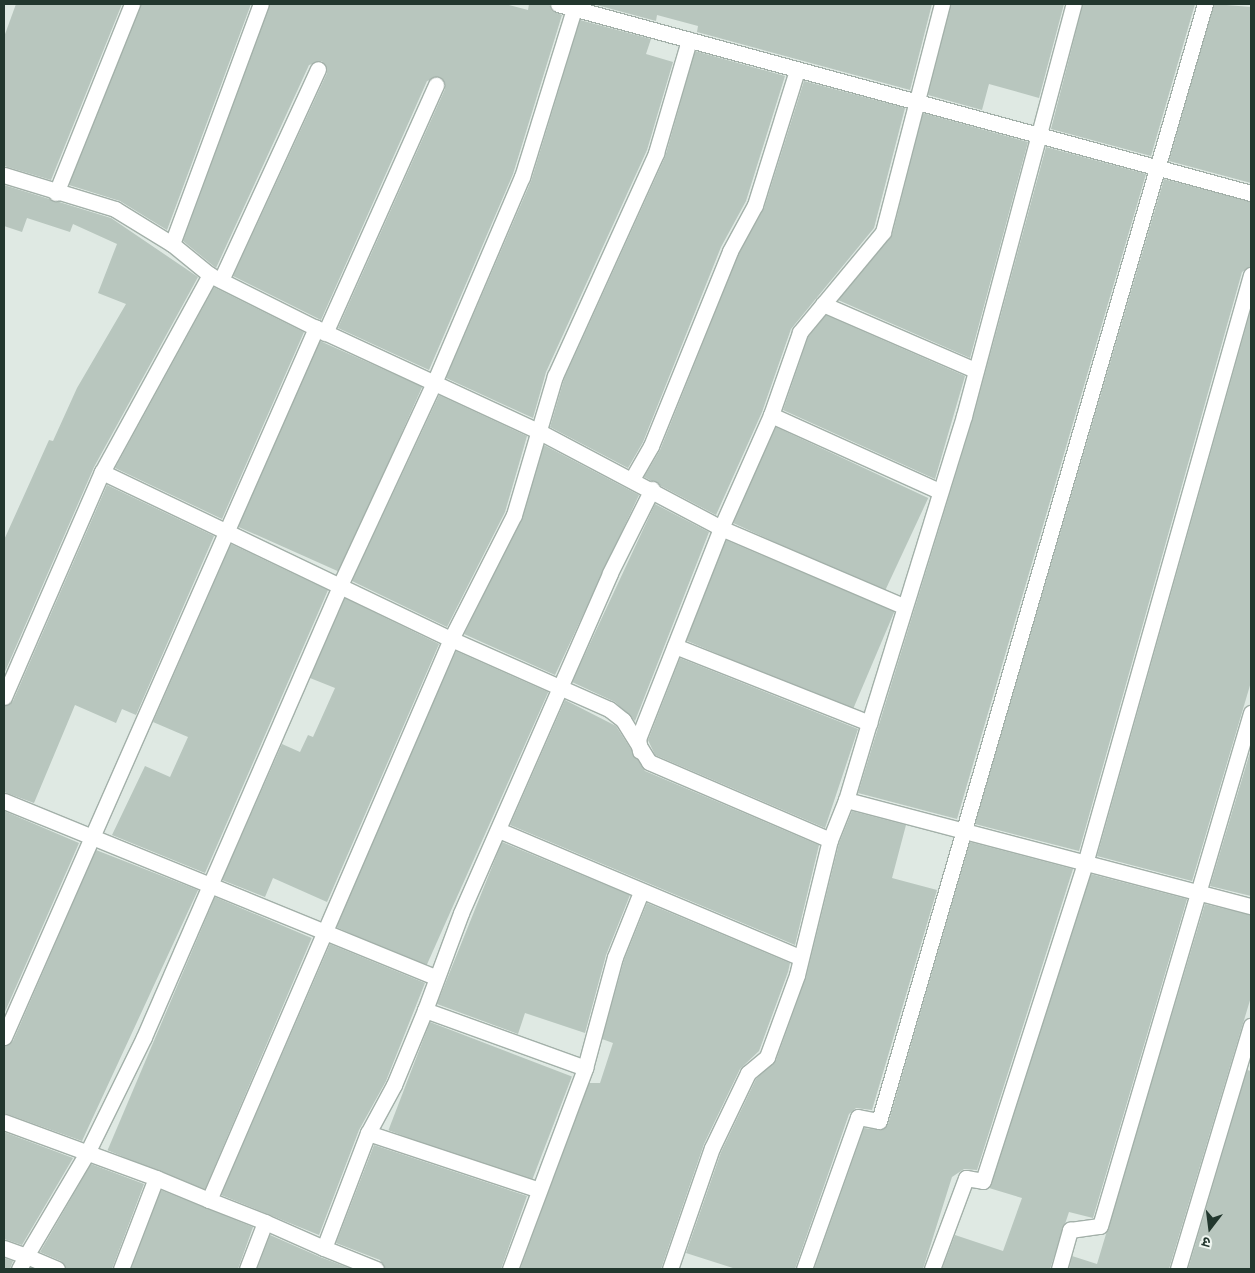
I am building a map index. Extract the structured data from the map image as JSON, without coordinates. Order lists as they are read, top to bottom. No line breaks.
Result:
{"north":"bottom"}
